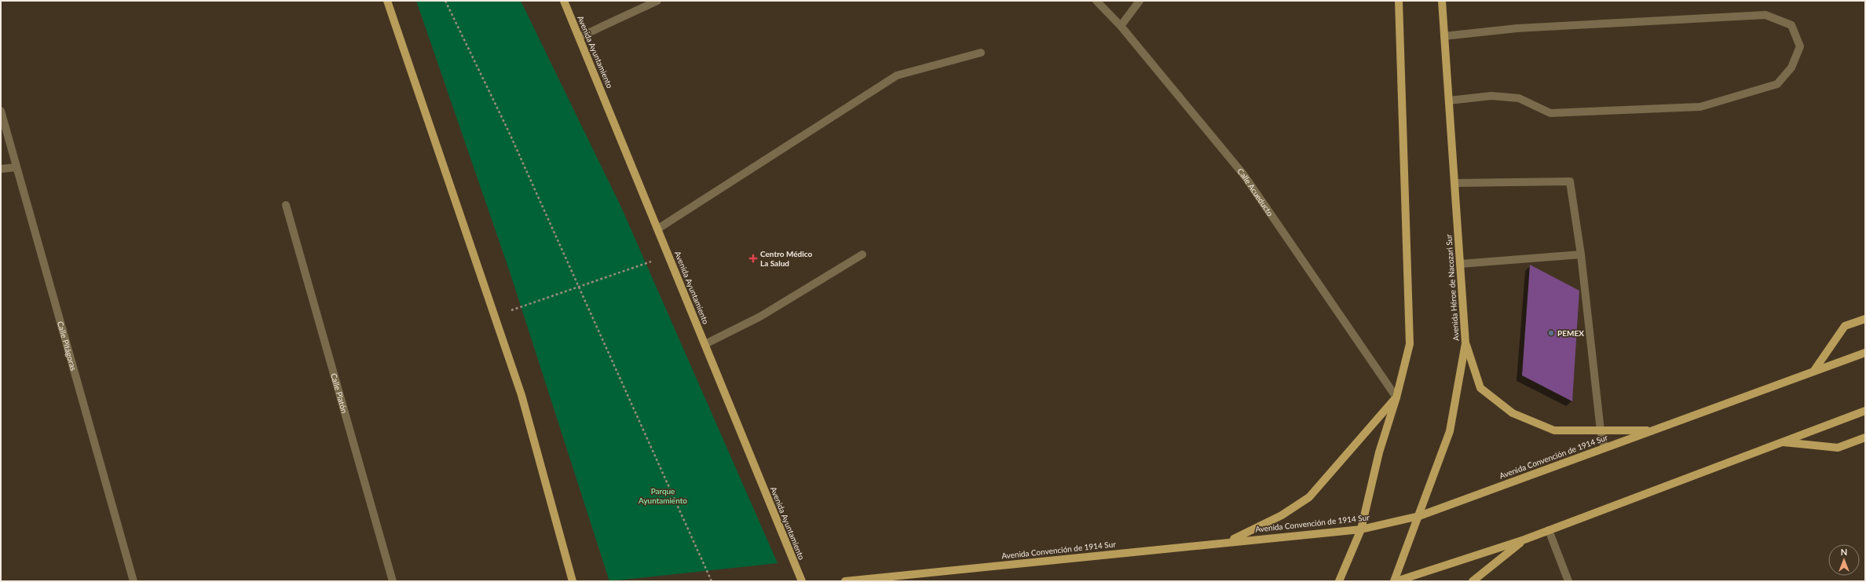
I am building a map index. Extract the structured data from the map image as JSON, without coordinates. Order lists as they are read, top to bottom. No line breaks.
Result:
{"streets":{"main road":["Avenida Ayuntamiento","Avenida Héroe de Nacozari Sur","Avenida Convención de 1914 Sur"],"street":["Calle Acueducto","Calle Pitágoras","Calle Platón"]},"crossings":[["Avenida Héroe de Nacozari Sur","Avenida Convención de 1914 Sur"]],"parks":["Parque Ayuntamiento"],"places":{"health":["Centro Médico La Salud"],"other":["PEMEX"]},"north":"top"}
